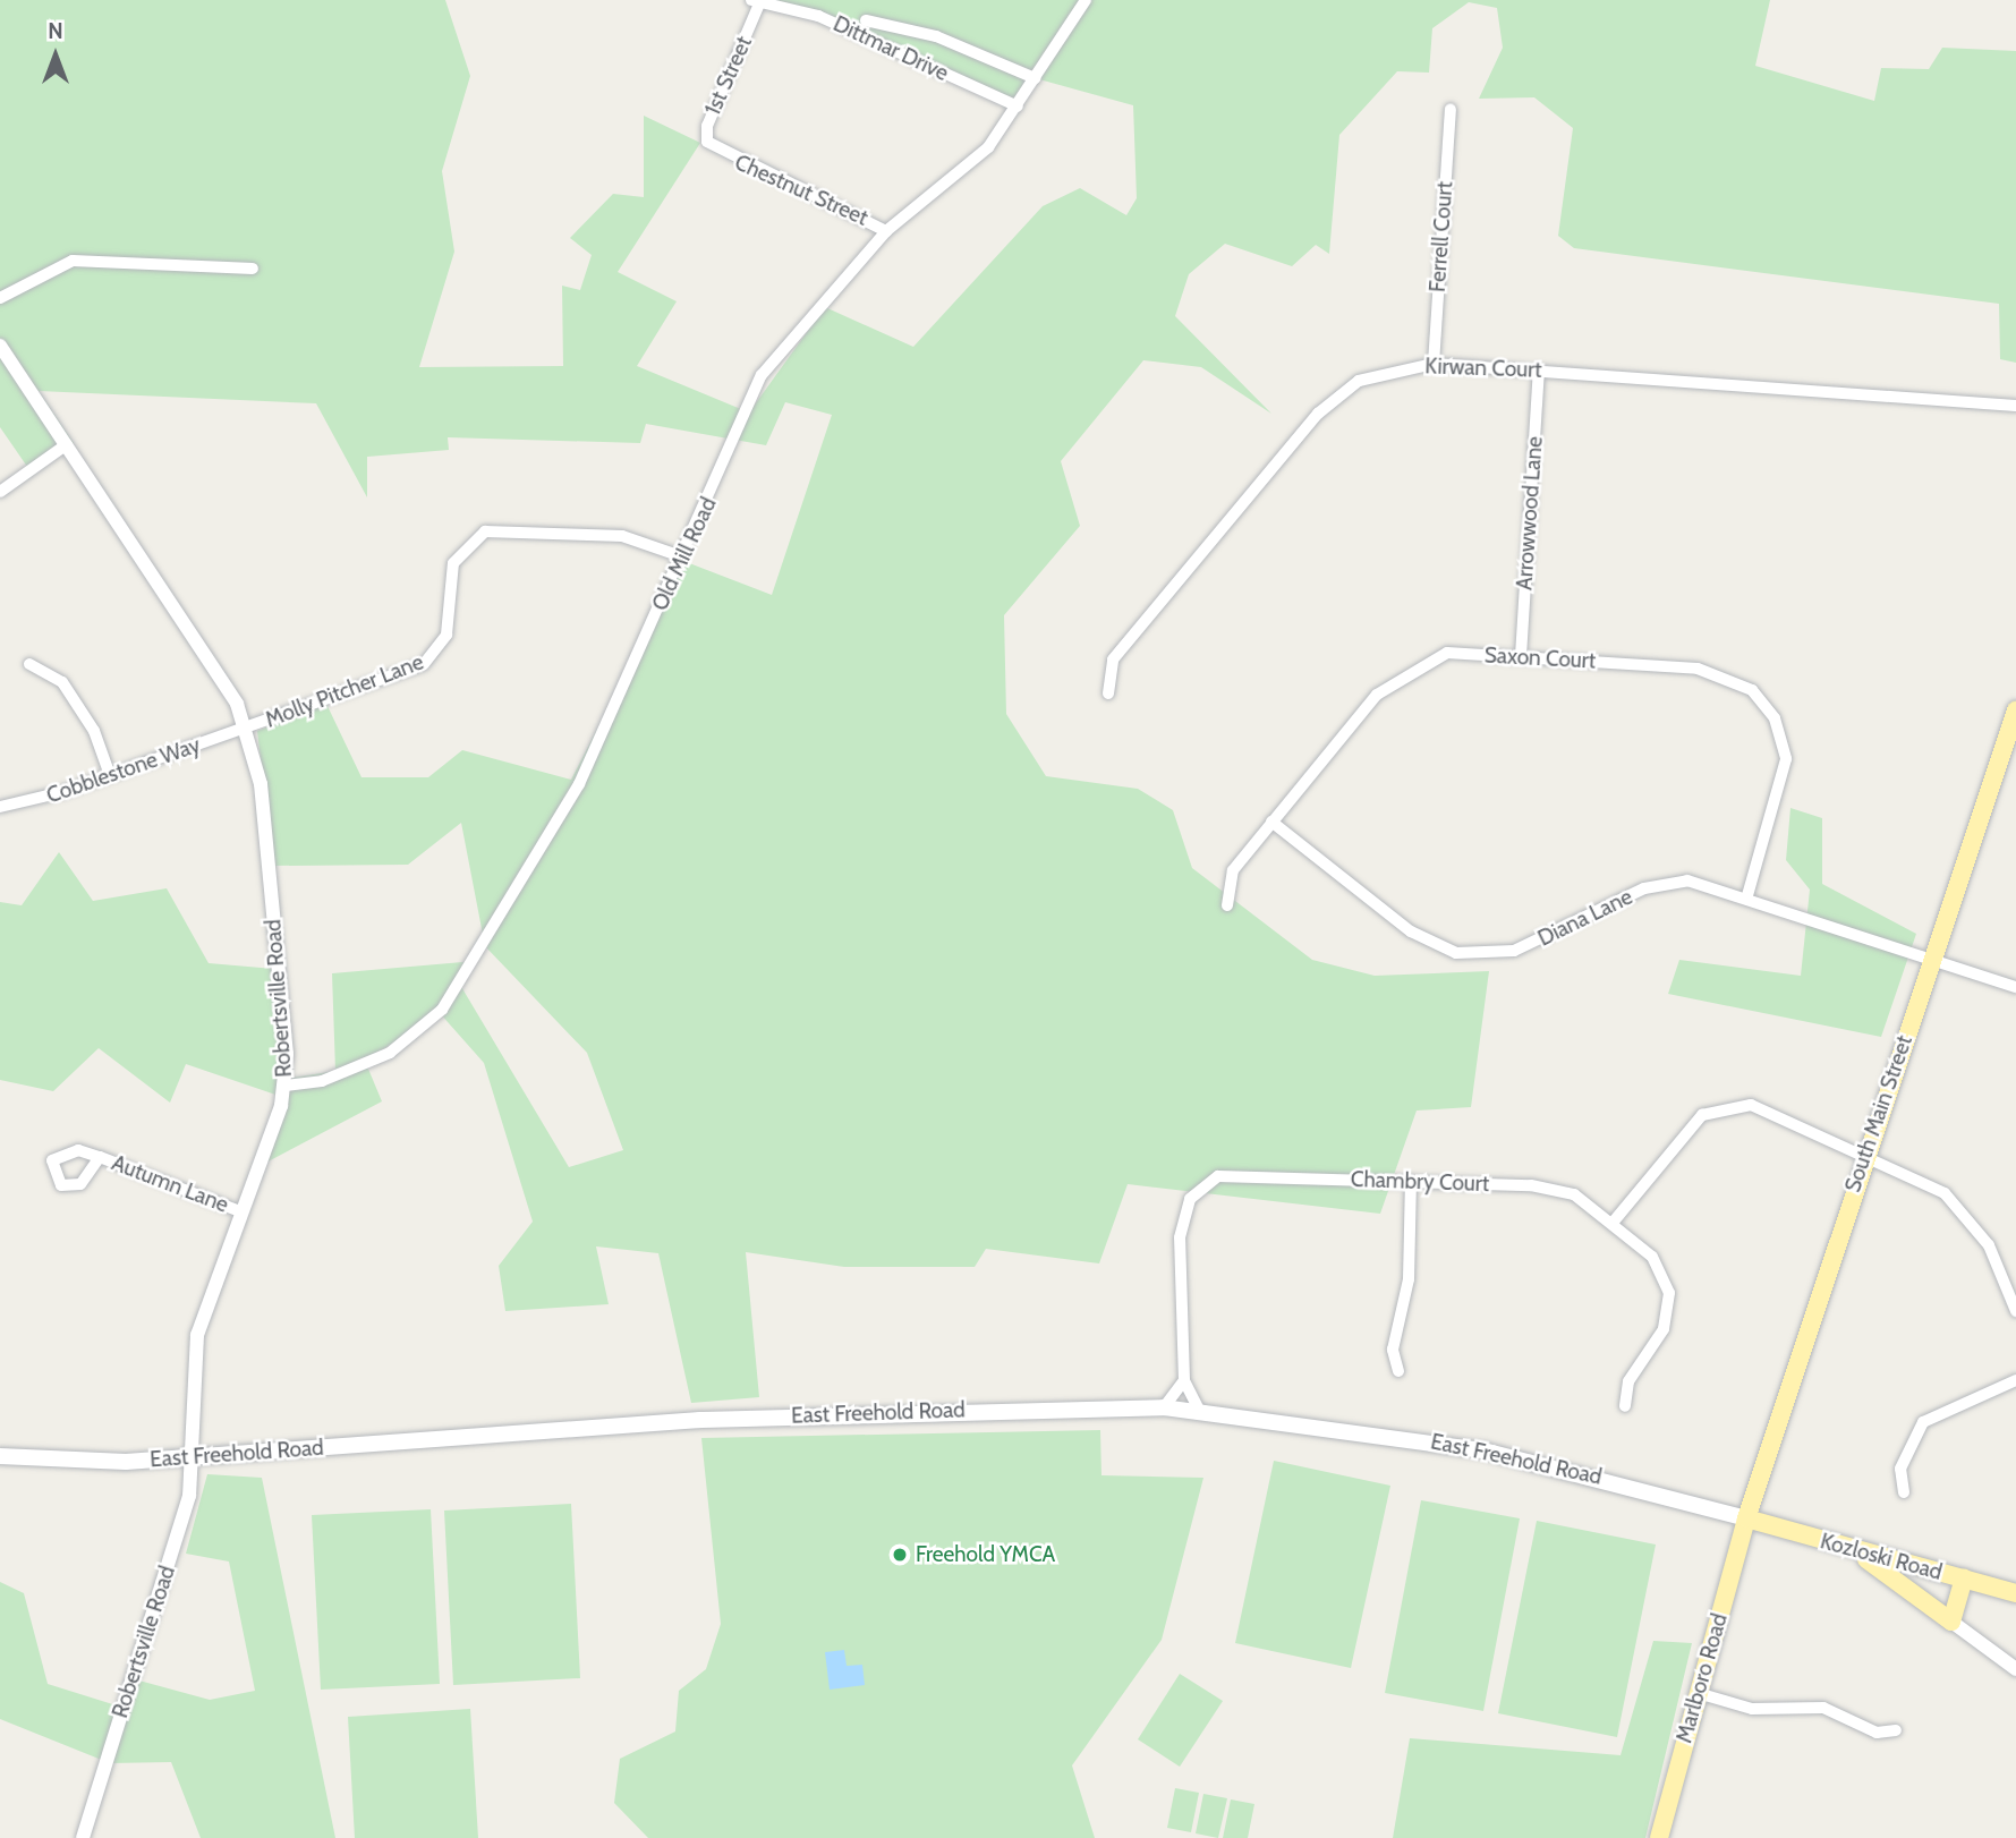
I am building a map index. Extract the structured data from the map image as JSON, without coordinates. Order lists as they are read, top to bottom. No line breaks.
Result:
{"streets":{"main road":["South Main Street","East Freehold Road","Kozloski Road","Marlboro Road"],"street":["Dittmar Drive","1st Street","Chestnut Street","Ferrell Court","Kirwan Court","Arrowwood Lane","Old Mill Road","Saxon Court","Molly Pitcher Lane","Cobblestone Way","Diana Lane","Robertsville Road","Chambry Court","Autumn Lane"]},"crossings":[["Dittmar Drive","1st Street"],["Dittmar Drive","Old Mill Road"],["1st Street","Chestnut Street"],["Chestnut Street","Old Mill Road"],["Ferrell Court","Kirwan Court"],["Kirwan Court","Arrowwood Lane"],["Arrowwood Lane","Saxon Court"],["Old Mill Road","Molly Pitcher Lane"],["Old Mill Road","Robertsville Road"],["Saxon Court","Diana Lane"],["Molly Pitcher Lane","Cobblestone Way"],["Molly Pitcher Lane","Robertsville Road"],["Cobblestone Way","Robertsville Road"],["Diana Lane","South Main Street"],["Robertsville Road","Autumn Lane"],["Robertsville Road","East Freehold Road"],["South Main Street","East Freehold Road"],["South Main Street","Kozloski Road"],["South Main Street","Marlboro Road"],["Chambry Court","East Freehold Road"],["East Freehold Road","Kozloski Road"],["East Freehold Road","Marlboro Road"],["Kozloski Road","Marlboro Road"]],"places":["Freehold YMCA"],"north":"top"}
